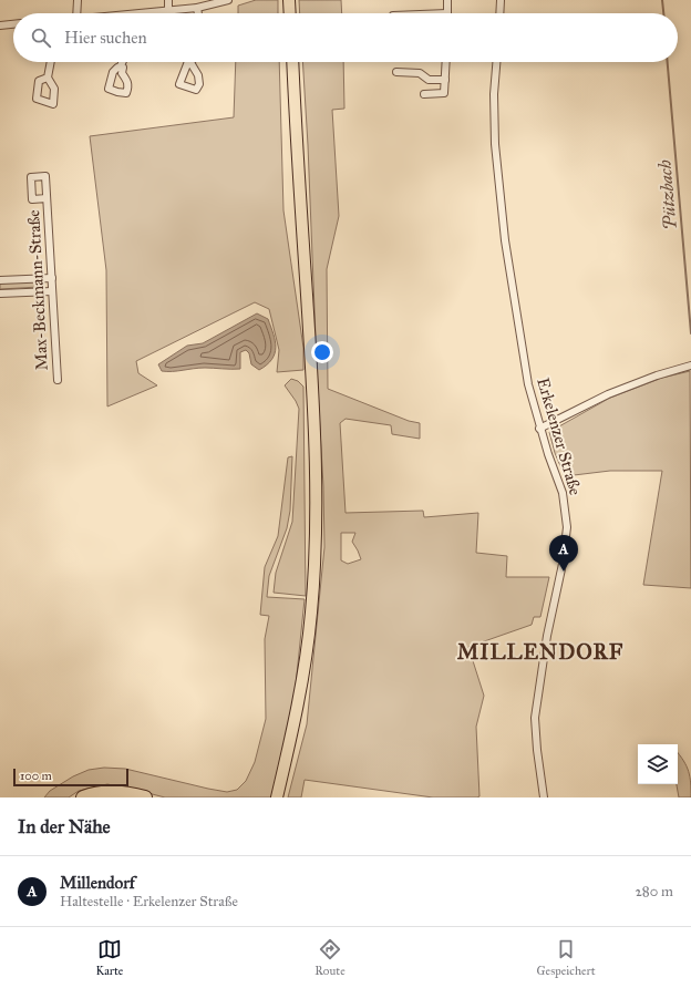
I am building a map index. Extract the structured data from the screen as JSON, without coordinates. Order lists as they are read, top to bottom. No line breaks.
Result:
{"streets":{"street":["Max-Beckmann-Straße","Erkelenzer Straße"]},"districts":["MILLENDORF"],"water":["Pützbach"],"scale_bar":"100 m","page":{"search":"Hier suchen","pins":"A","scale":"100 m","heading":"In der Nähe","list":[{"mark":"A","name":"Millendorf","note":"Haltestelle · Erkelenzer Straße","value":"280 m"}],"nav":["Karte","Route","Gespeichert"]}}
